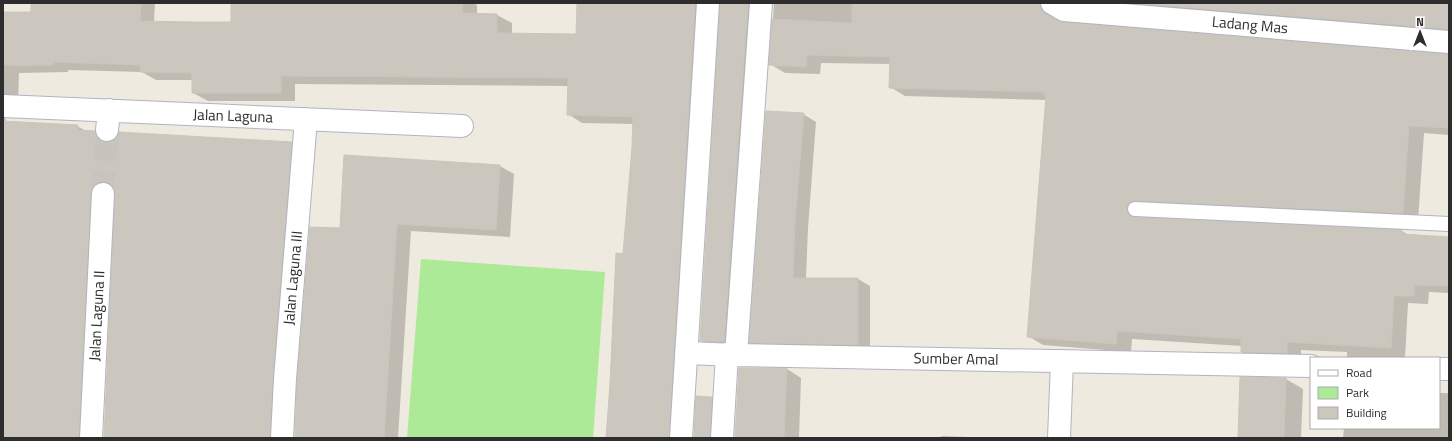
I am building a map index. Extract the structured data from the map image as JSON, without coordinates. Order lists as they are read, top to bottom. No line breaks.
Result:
{"streets":{"street":["Ladang Mas","Jalan Laguna","Jalan Laguna III","Jalan Laguna II","Sumber Amal"]},"crossings":[["Jalan Laguna","Jalan Laguna III"]],"legend":["Road","Park","Building"],"north":"top"}
